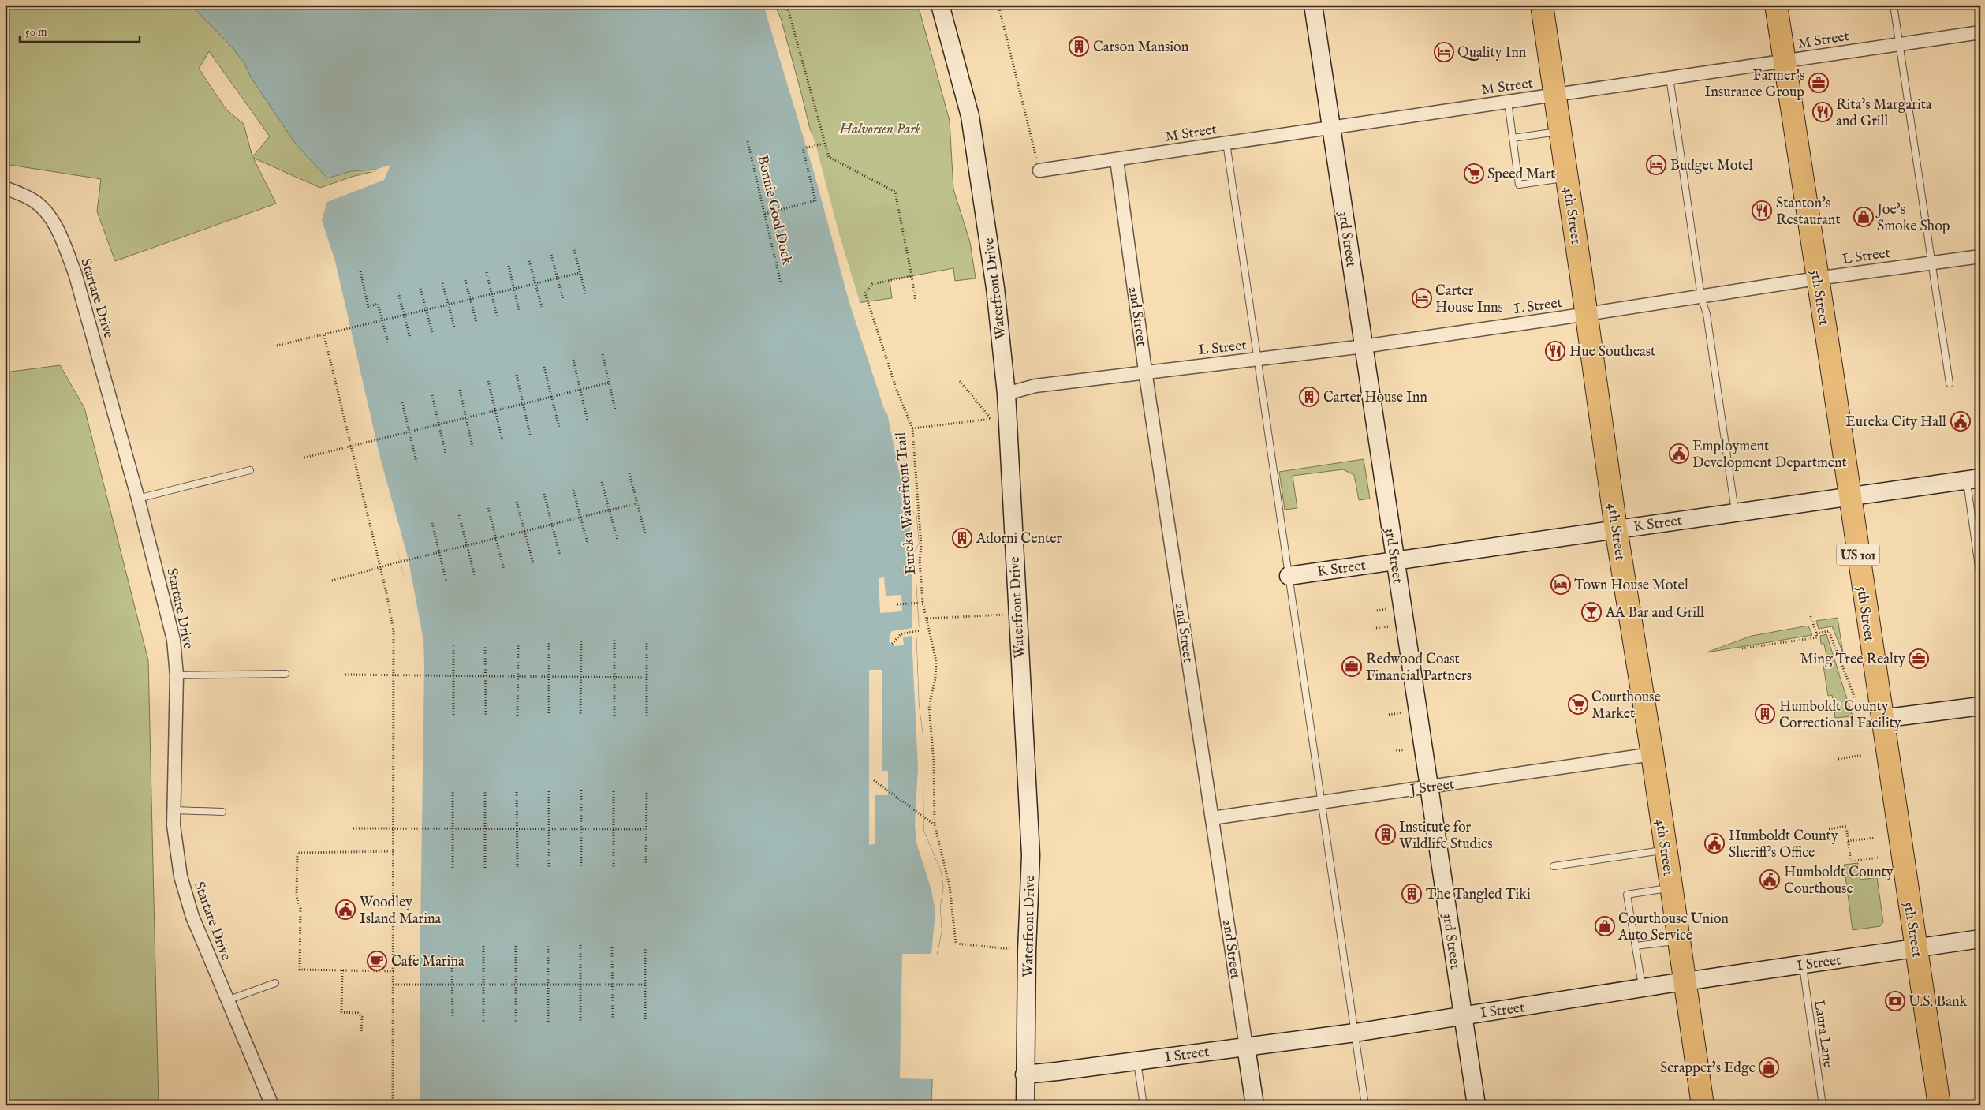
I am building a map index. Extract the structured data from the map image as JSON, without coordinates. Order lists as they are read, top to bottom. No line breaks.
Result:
{"streets":{"highway":["4th Street","5th Street","US 101"],"street":["M Street","3rd Street","L Street","Waterfront Drive","Startare Drive","2nd Street","K Street","J Street","I Street"],"lane":["Laura Lane"],"path":["Bonnie Gool Dock","Eureka Waterfront Trail"]},"crossings":[["M Street","4th Street"],["M Street","3rd Street"],["M Street","5th Street"],["M Street","2nd Street"],["4th Street","L Street"],["4th Street","K Street"],["4th Street","J Street"],["4th Street","I Street"],["3rd Street","L Street"],["3rd Street","K Street"],["3rd Street","J Street"],["3rd Street","I Street"],["L Street","Waterfront Drive"],["L Street","5th Street"],["L Street","2nd Street"],["Waterfront Drive","Eureka Waterfront Trail"],["Waterfront Drive","I Street"],["5th Street","K Street"],["5th Street","I Street"],["2nd Street","J Street"],["2nd Street","I Street"],["I Street","Laura Lane"]],"parks":["Halvorsen Park"],"places":{"building":["Carson Mansion","Carter House Inn","Adorni Center","Humboldt County Correctional Facility","Institute for Wildlife Studies","The Tangled Tiki"],"hotel":["Quality Inn","Budget Motel","Carter House Inns","Town House Motel"],"office":["Farmer's Insurance Group","Ming Tree Realty","Redwood Coast Financial Partners"],"restaurant":["Rita's Margarita and Grill","Stanton's Restaurant","Hue Southeast"],"supermarket":["Speed Mart","Courthouse Market"],"shop":["Joe's Smoke Shop","Courthouse Union Auto Service","Scrapper's Edge"],"public building":["Eureka City Hall","Employment Development Department","Humboldt County Sheriff's Office","Humboldt County Courthouse","Woodley Island Marina"],"bar":["AA Bar and Grill"],"cafe":["Cafe Marina"],"bank":["U.S. Bank"]},"scale_bar":"50 m"}
